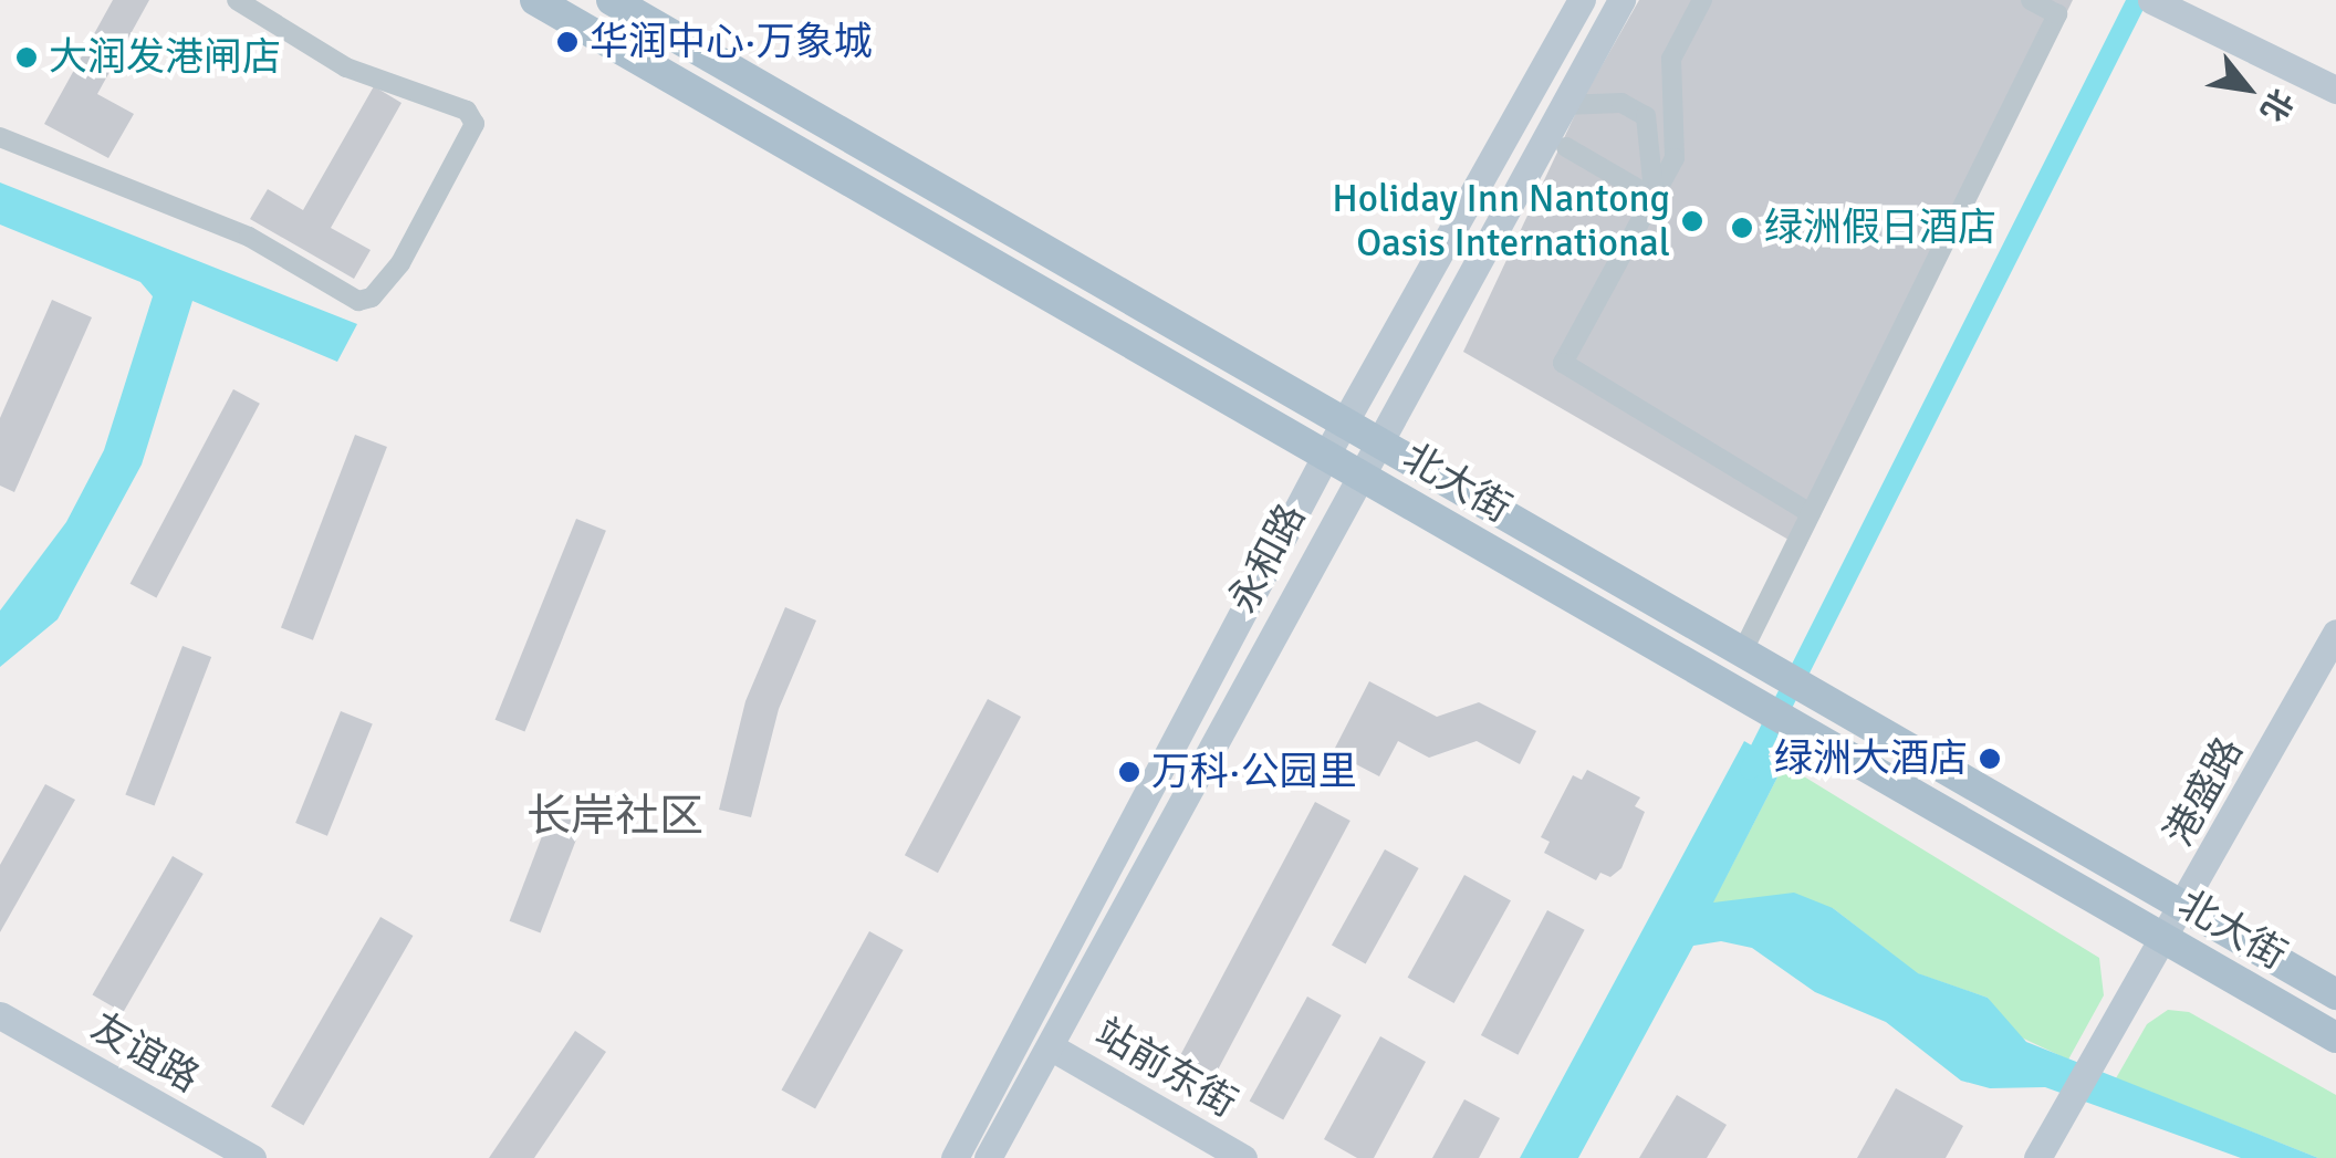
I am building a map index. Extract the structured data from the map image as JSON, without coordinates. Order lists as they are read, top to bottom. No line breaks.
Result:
{"streets":{"main road":["北大街","永和路","港盛路","友谊路","站前东街"]},"crossings":[["北大街","永和路"],["北大街","港盛路"],["永和路","站前东街"]],"districts":["长岸社区"],"places":["华润中心·万象城","大润发港闸店","Holiday Inn Nantong Oasis International","绿洲假日酒店","绿洲大酒店","万科·公园里"],"north":"bottom right"}
